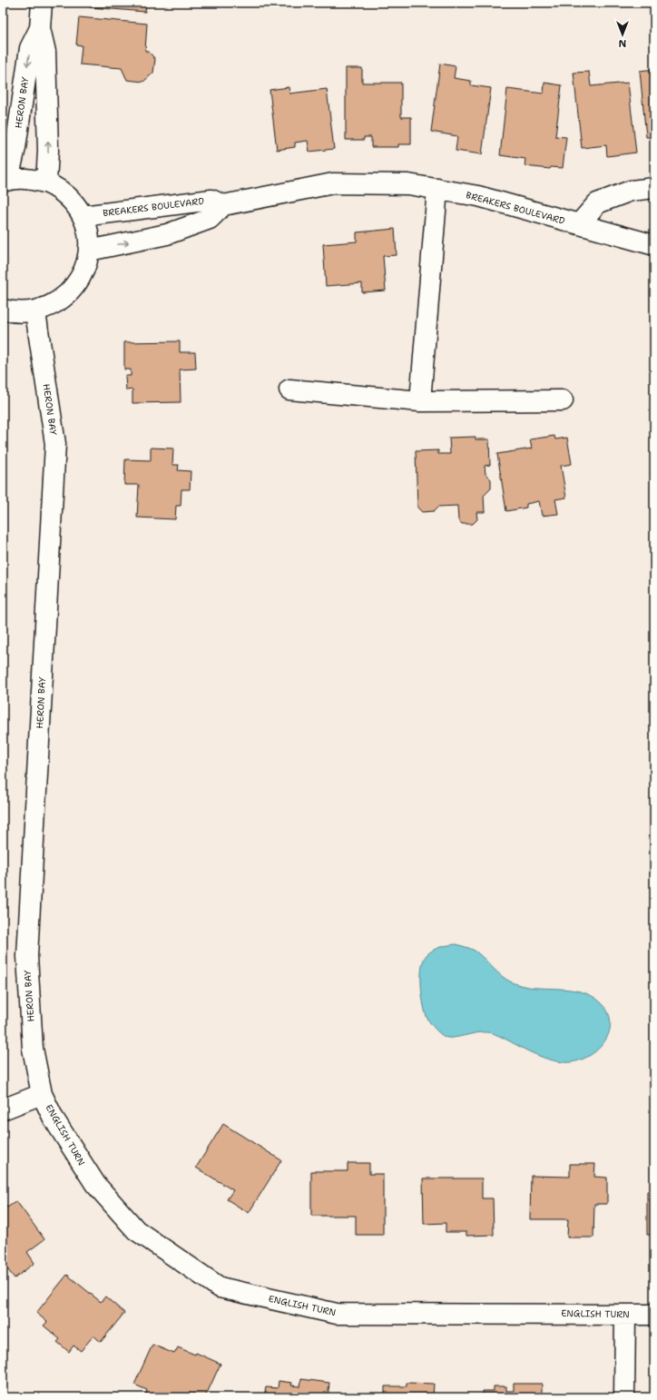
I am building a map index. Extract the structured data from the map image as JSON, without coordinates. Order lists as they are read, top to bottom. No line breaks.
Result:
{"streets":{"street":["HERON BAY","BREAKERS BOULEVARD","ENGLISH TURN"]},"crossings":[["HERON BAY","ENGLISH TURN"]],"north":"bottom"}
